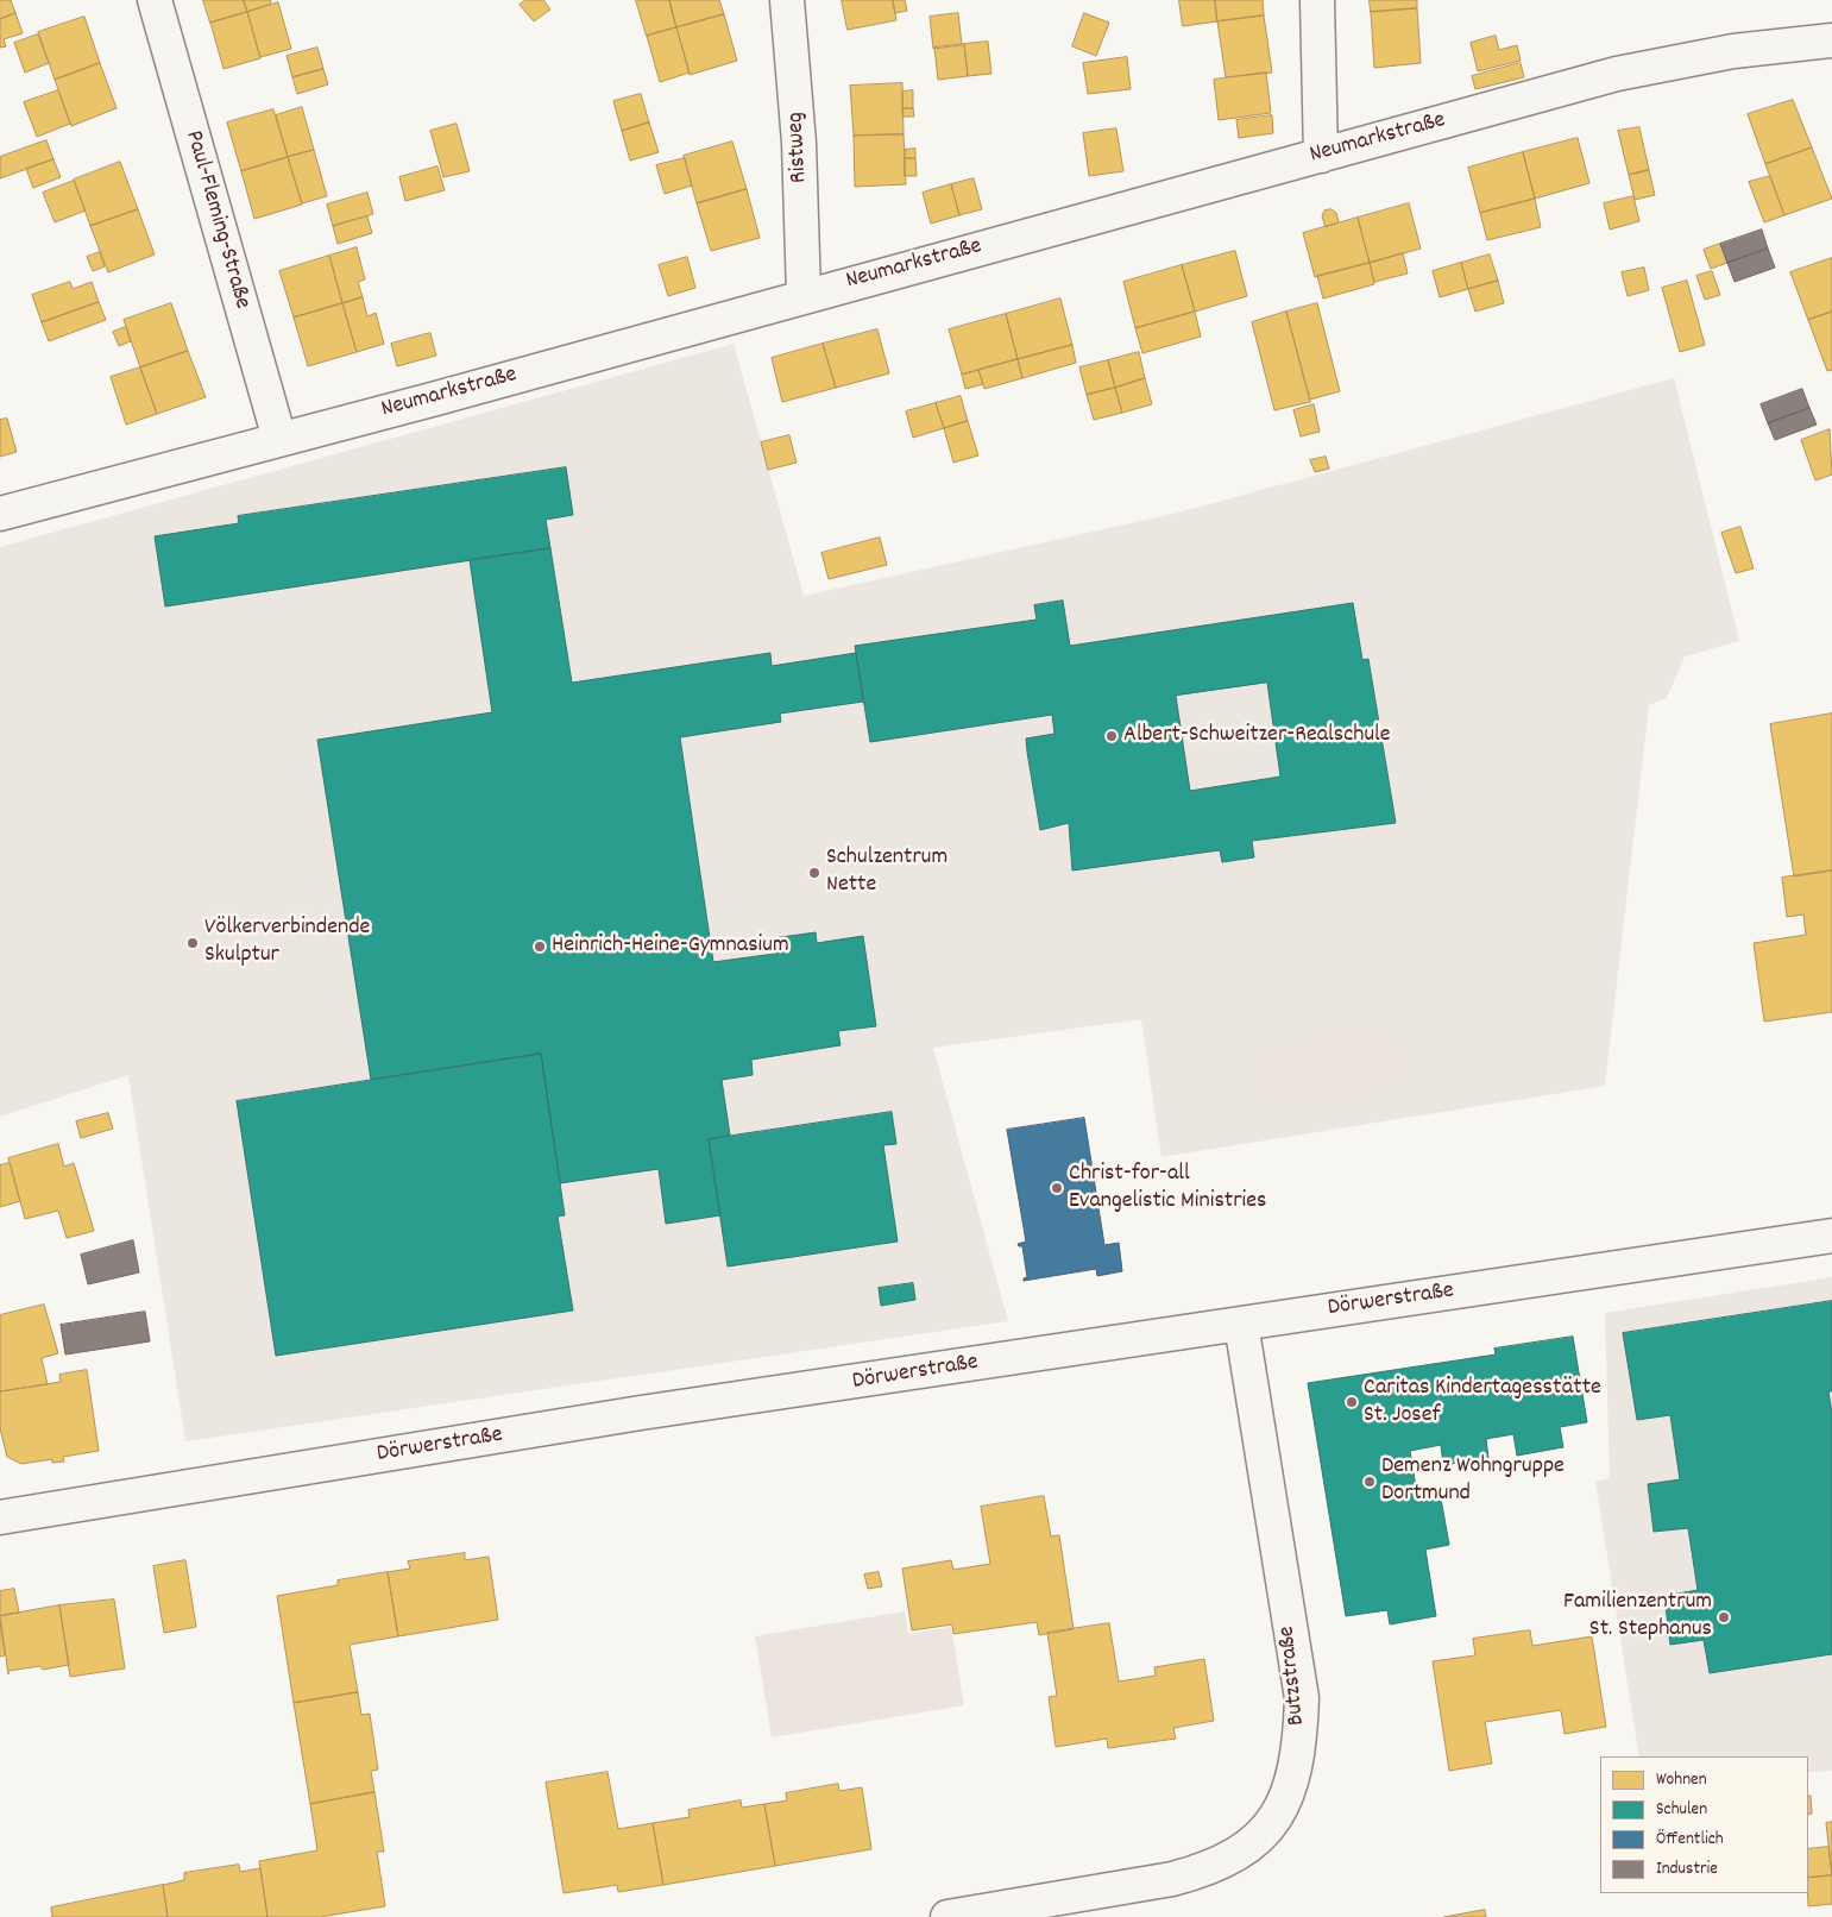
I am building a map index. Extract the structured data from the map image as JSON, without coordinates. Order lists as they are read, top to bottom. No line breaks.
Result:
{"streets":{"street":["Neumarkstraße","Ristweg","Paul-Fleming-Straße","Dörwerstraße","Butzstraße"]},"crossings":[["Neumarkstraße","Ristweg"],["Neumarkstraße","Paul-Fleming-Straße"],["Dörwerstraße","Butzstraße"]],"places":["Albert-Schweitzer-Realschule","Schulzentrum Nette","Völkerverbindende Skulptur","Heinrich-Heine-Gymnasium","Christ-for-all Evangelistic Ministries","Caritas Kindertagesstätte St. Josef","Demenz Wohngruppe Dortmund","Familienzentrum St. Stephanus"],"legend":["Wohnen","Schulen","Öffentlich","Industrie"]}
